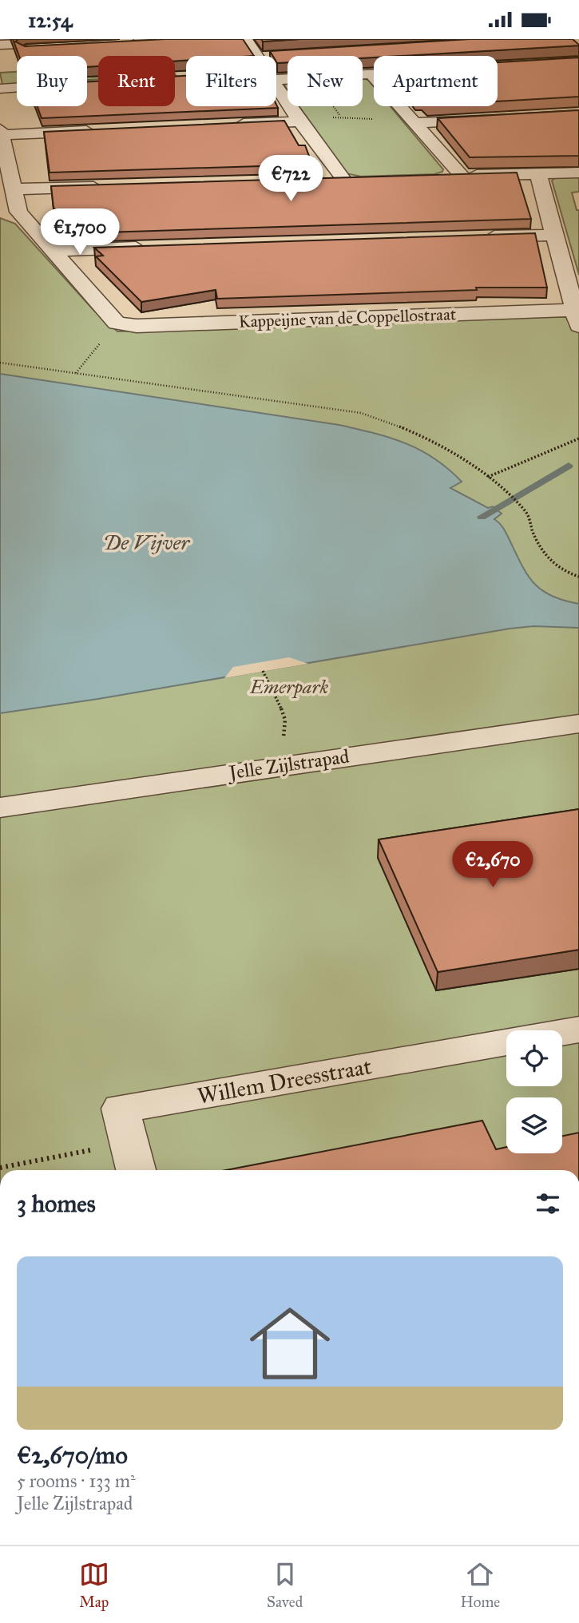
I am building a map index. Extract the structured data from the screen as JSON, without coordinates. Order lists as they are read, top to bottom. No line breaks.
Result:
{"streets":{"street":["Kappeijne van de Coppellostraat","Jelle Zijlstrapad","Willem Dreesstraat"]},"water":["De Vijver"],"parks":["Emerpark"],"page":{"status":"12:54","chip":["Buy","Rent","Filters","New","Apartment"],"price":["€722","€1,700","€2,670"],"heading":"3 homes","list":[{"name":"€2,670/mo","note":"5 rooms · 133 m² · Jelle Zijlstrapad"}],"tabs":["Map","Saved","Home"]}}
